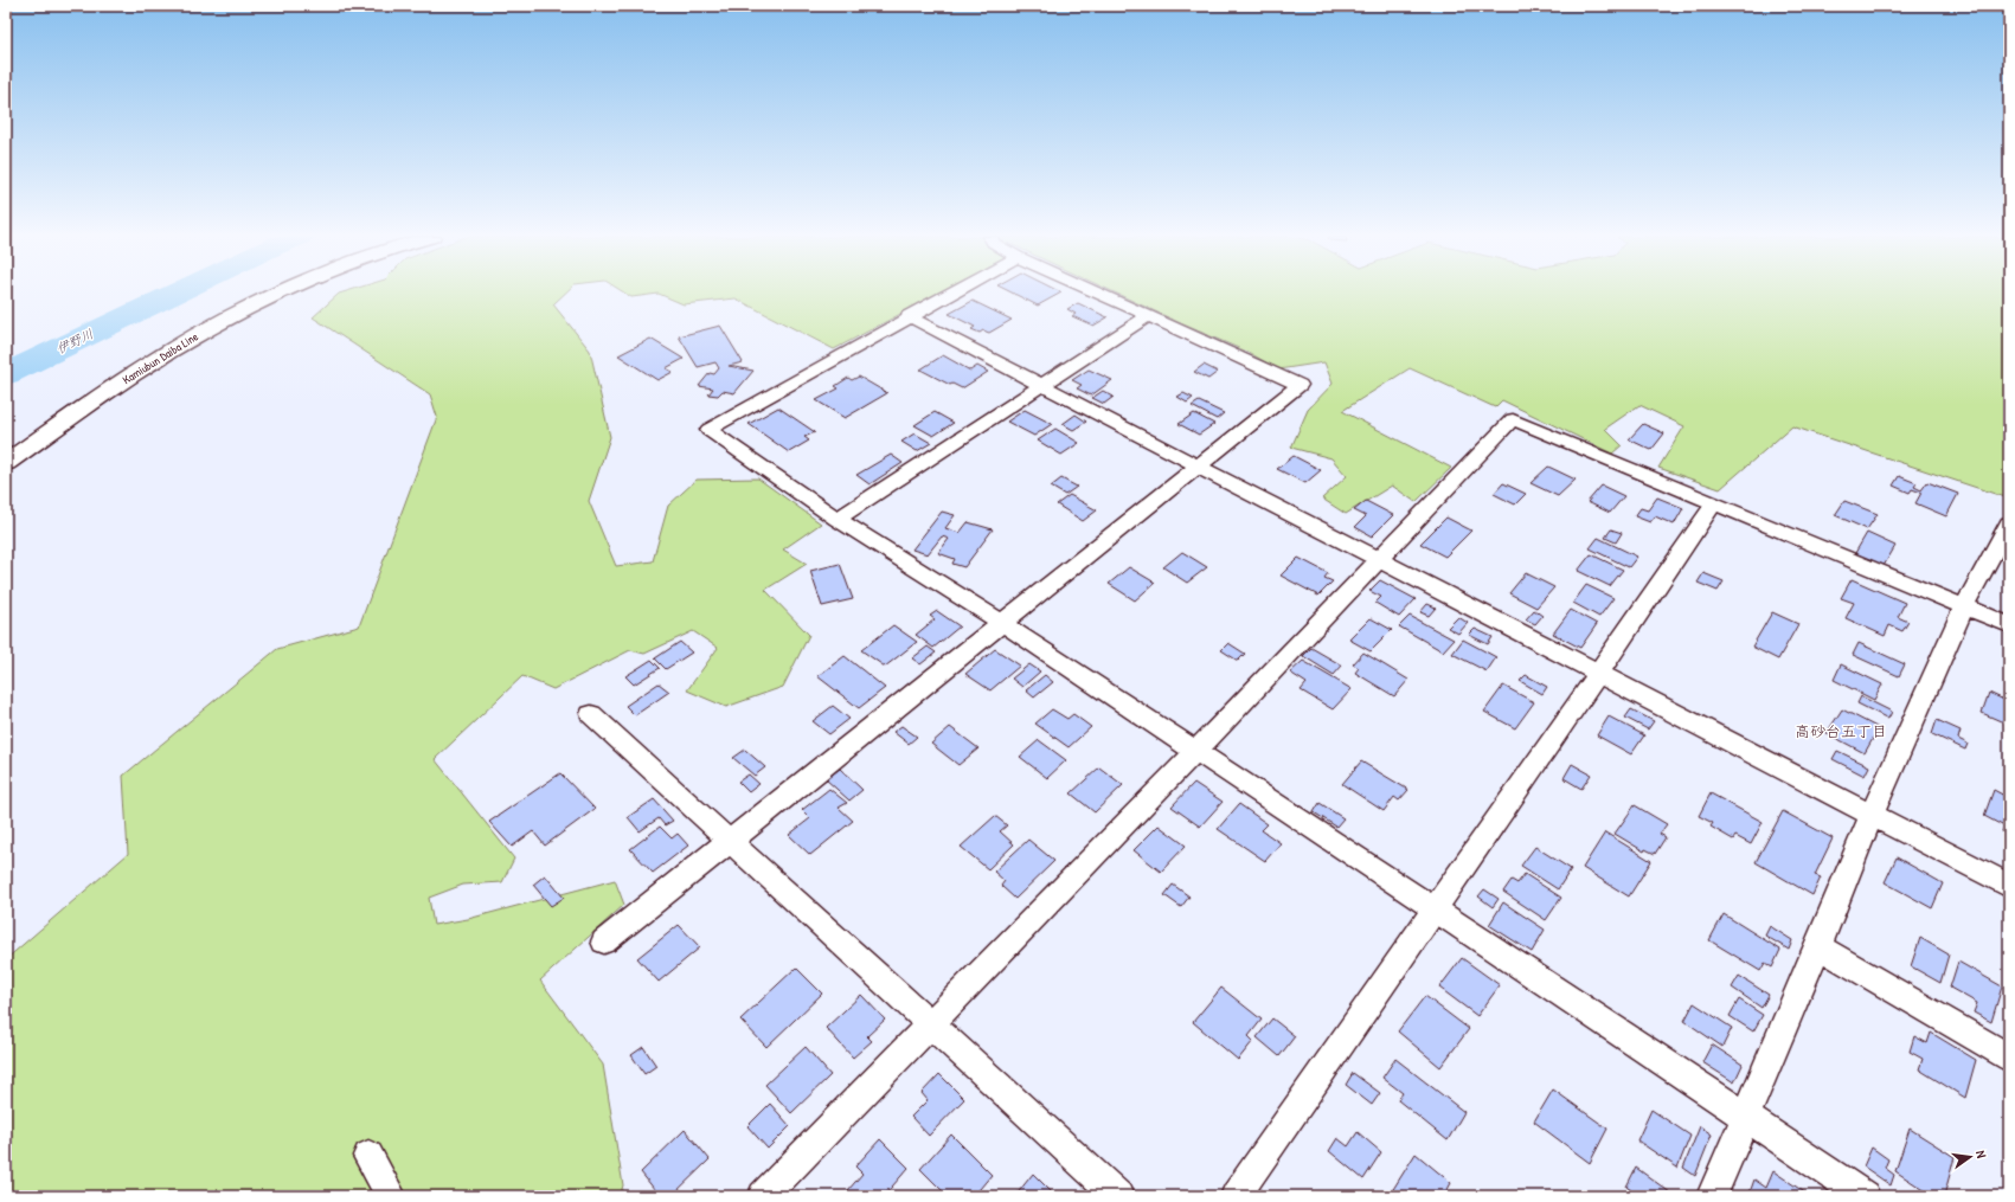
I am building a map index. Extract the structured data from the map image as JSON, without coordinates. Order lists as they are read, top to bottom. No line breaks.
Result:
{"streets":{"main road":["Kamiubun Daiba Line"]},"districts":["高砂台五丁目"],"water":["伊野川"],"north":"right"}
